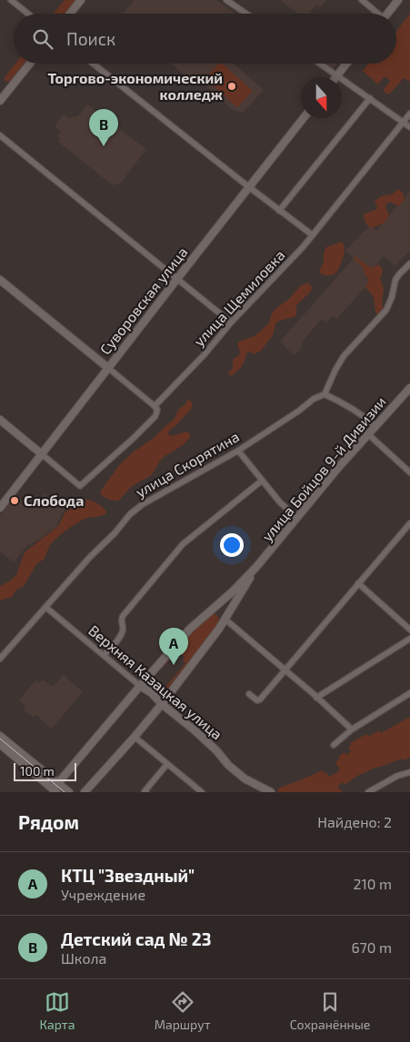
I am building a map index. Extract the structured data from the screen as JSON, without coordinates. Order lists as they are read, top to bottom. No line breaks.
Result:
{"streets":{"street":["улица Щемиловка","Суворовская улица","улица Скорятина","улица Бойцов 9-й Дивизии","Верхняя Казацкая улица"]},"crossings":[["улица Щемиловка","Суворовская улица"],["улица Скорятина","Верхняя Казацкая улица"],["улица Бойцов 9-й Дивизии","Верхняя Казацкая улица"]],"places":["Торгово-экономический колледж","Слобода"],"scale_bar":"100 m","north":"bottom","page":{"search":"Поиск","pins":["B","A"],"scale":"100 m","heading":["Рядом","Найдено: 2"],"list":[{"mark":"A","name":"КТЦ \"Звездный\"","note":"Учреждение","value":"210 m"},{"mark":"B","name":"Детский сад № 23","note":"Школа","value":"670 m"}],"nav":["Карта","Маршрут","Сохранённые"]}}
